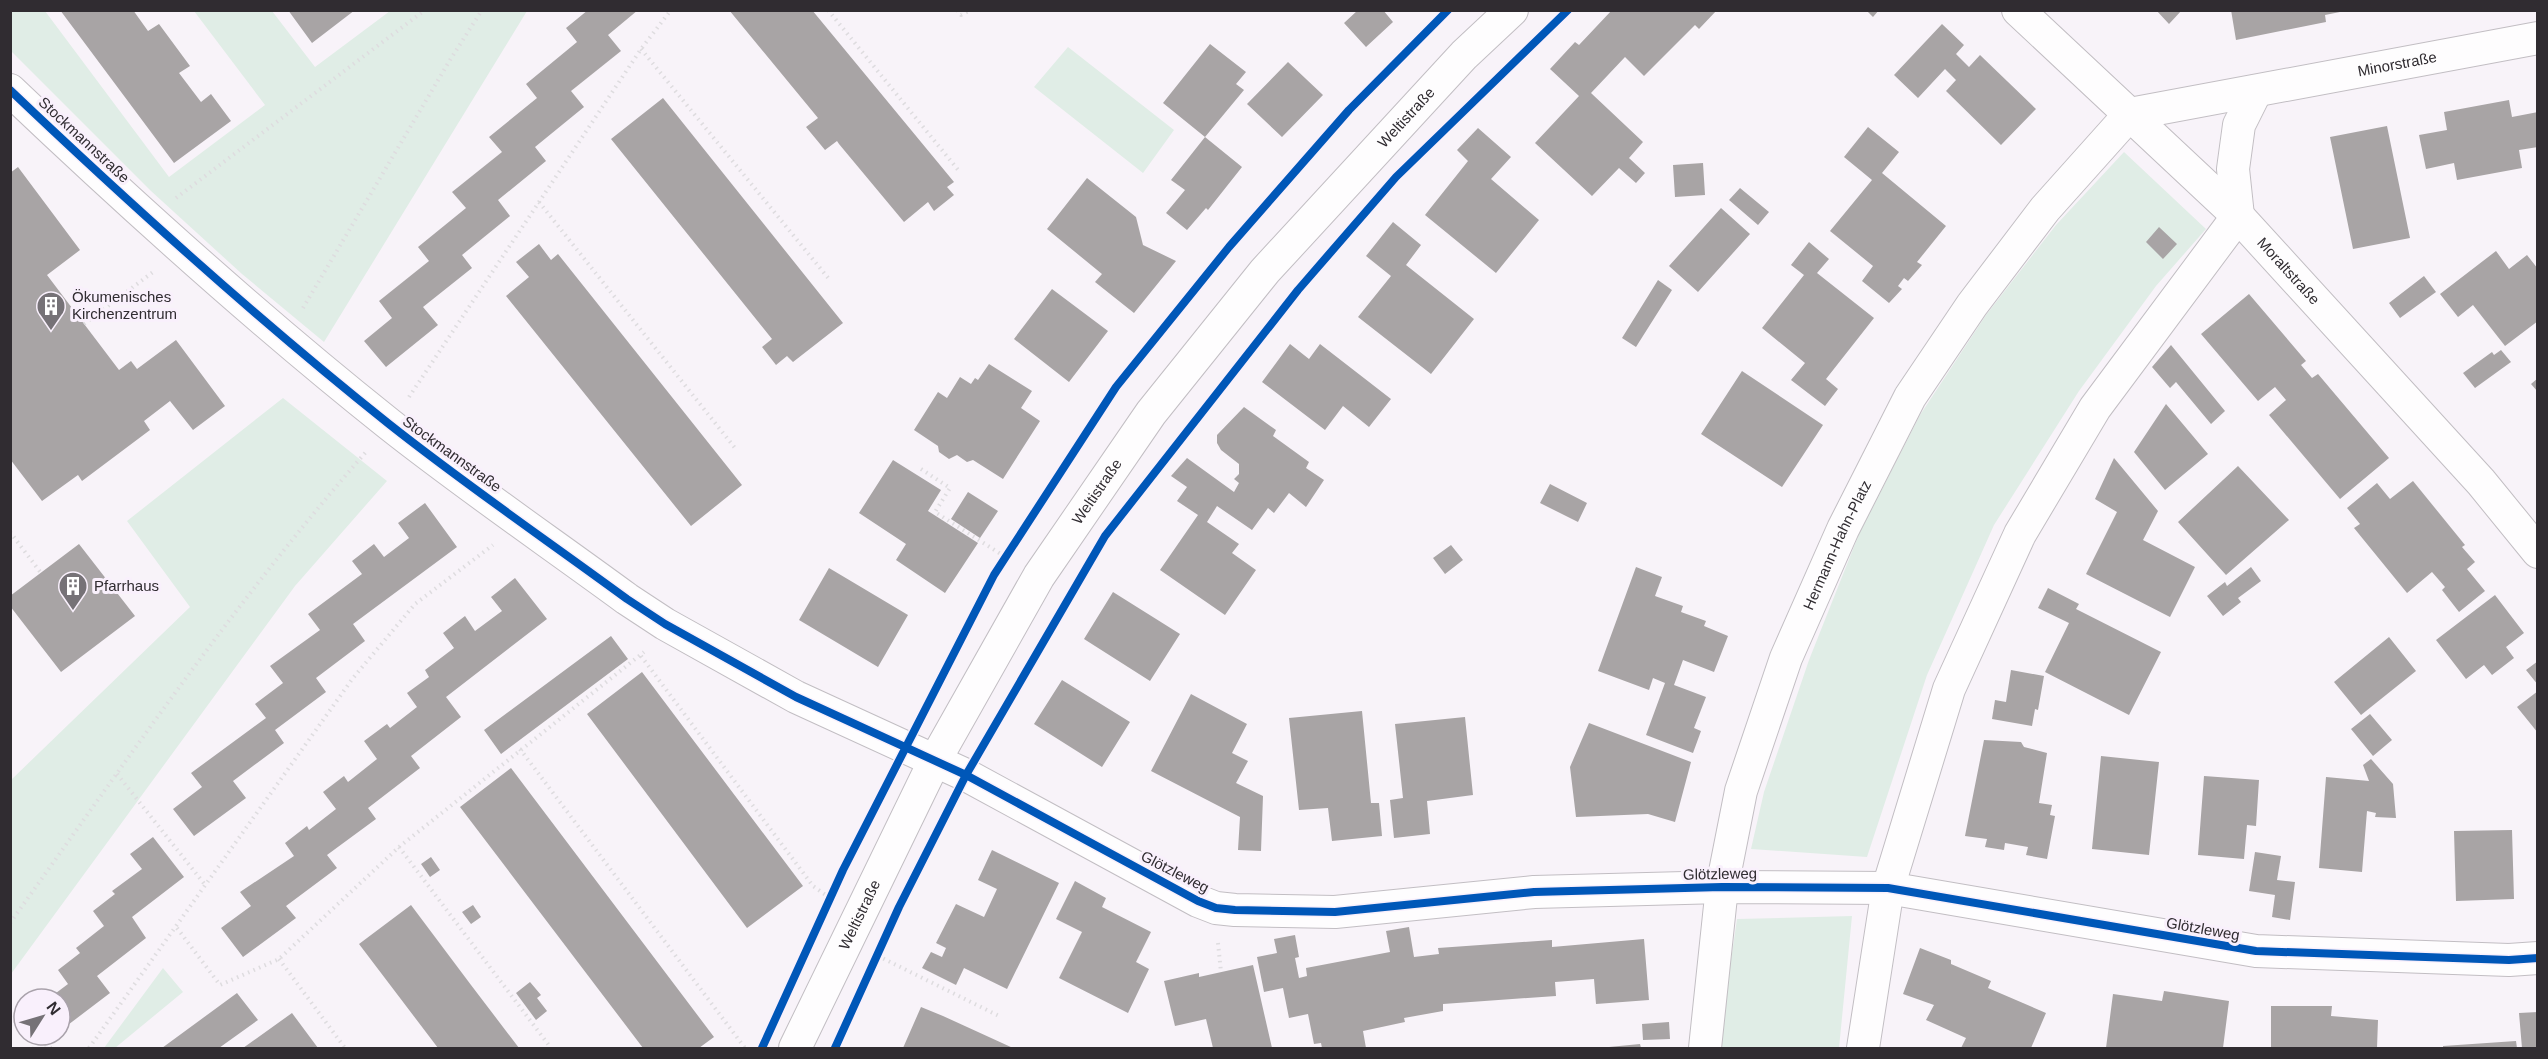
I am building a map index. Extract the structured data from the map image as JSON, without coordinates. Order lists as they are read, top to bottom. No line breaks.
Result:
{"streets":{"street":["Minorstraße","Weltistraße","Stockmannstraße","Moraltstraße","Hermann-Hahn-Platz","Glötzleweg"]},"crossings":[["Minorstraße","Moraltstraße"],["Minorstraße","Hermann-Hahn-Platz"],["Weltistraße","Stockmannstraße"],["Weltistraße","Glötzleweg"],["Stockmannstraße","Glötzleweg"],["Moraltstraße","Hermann-Hahn-Platz"],["Hermann-Hahn-Platz","Glötzleweg"]],"places":{"building":["Ökumenisches Kirchenzentrum","Pfarrhaus"]},"north":"top right"}
